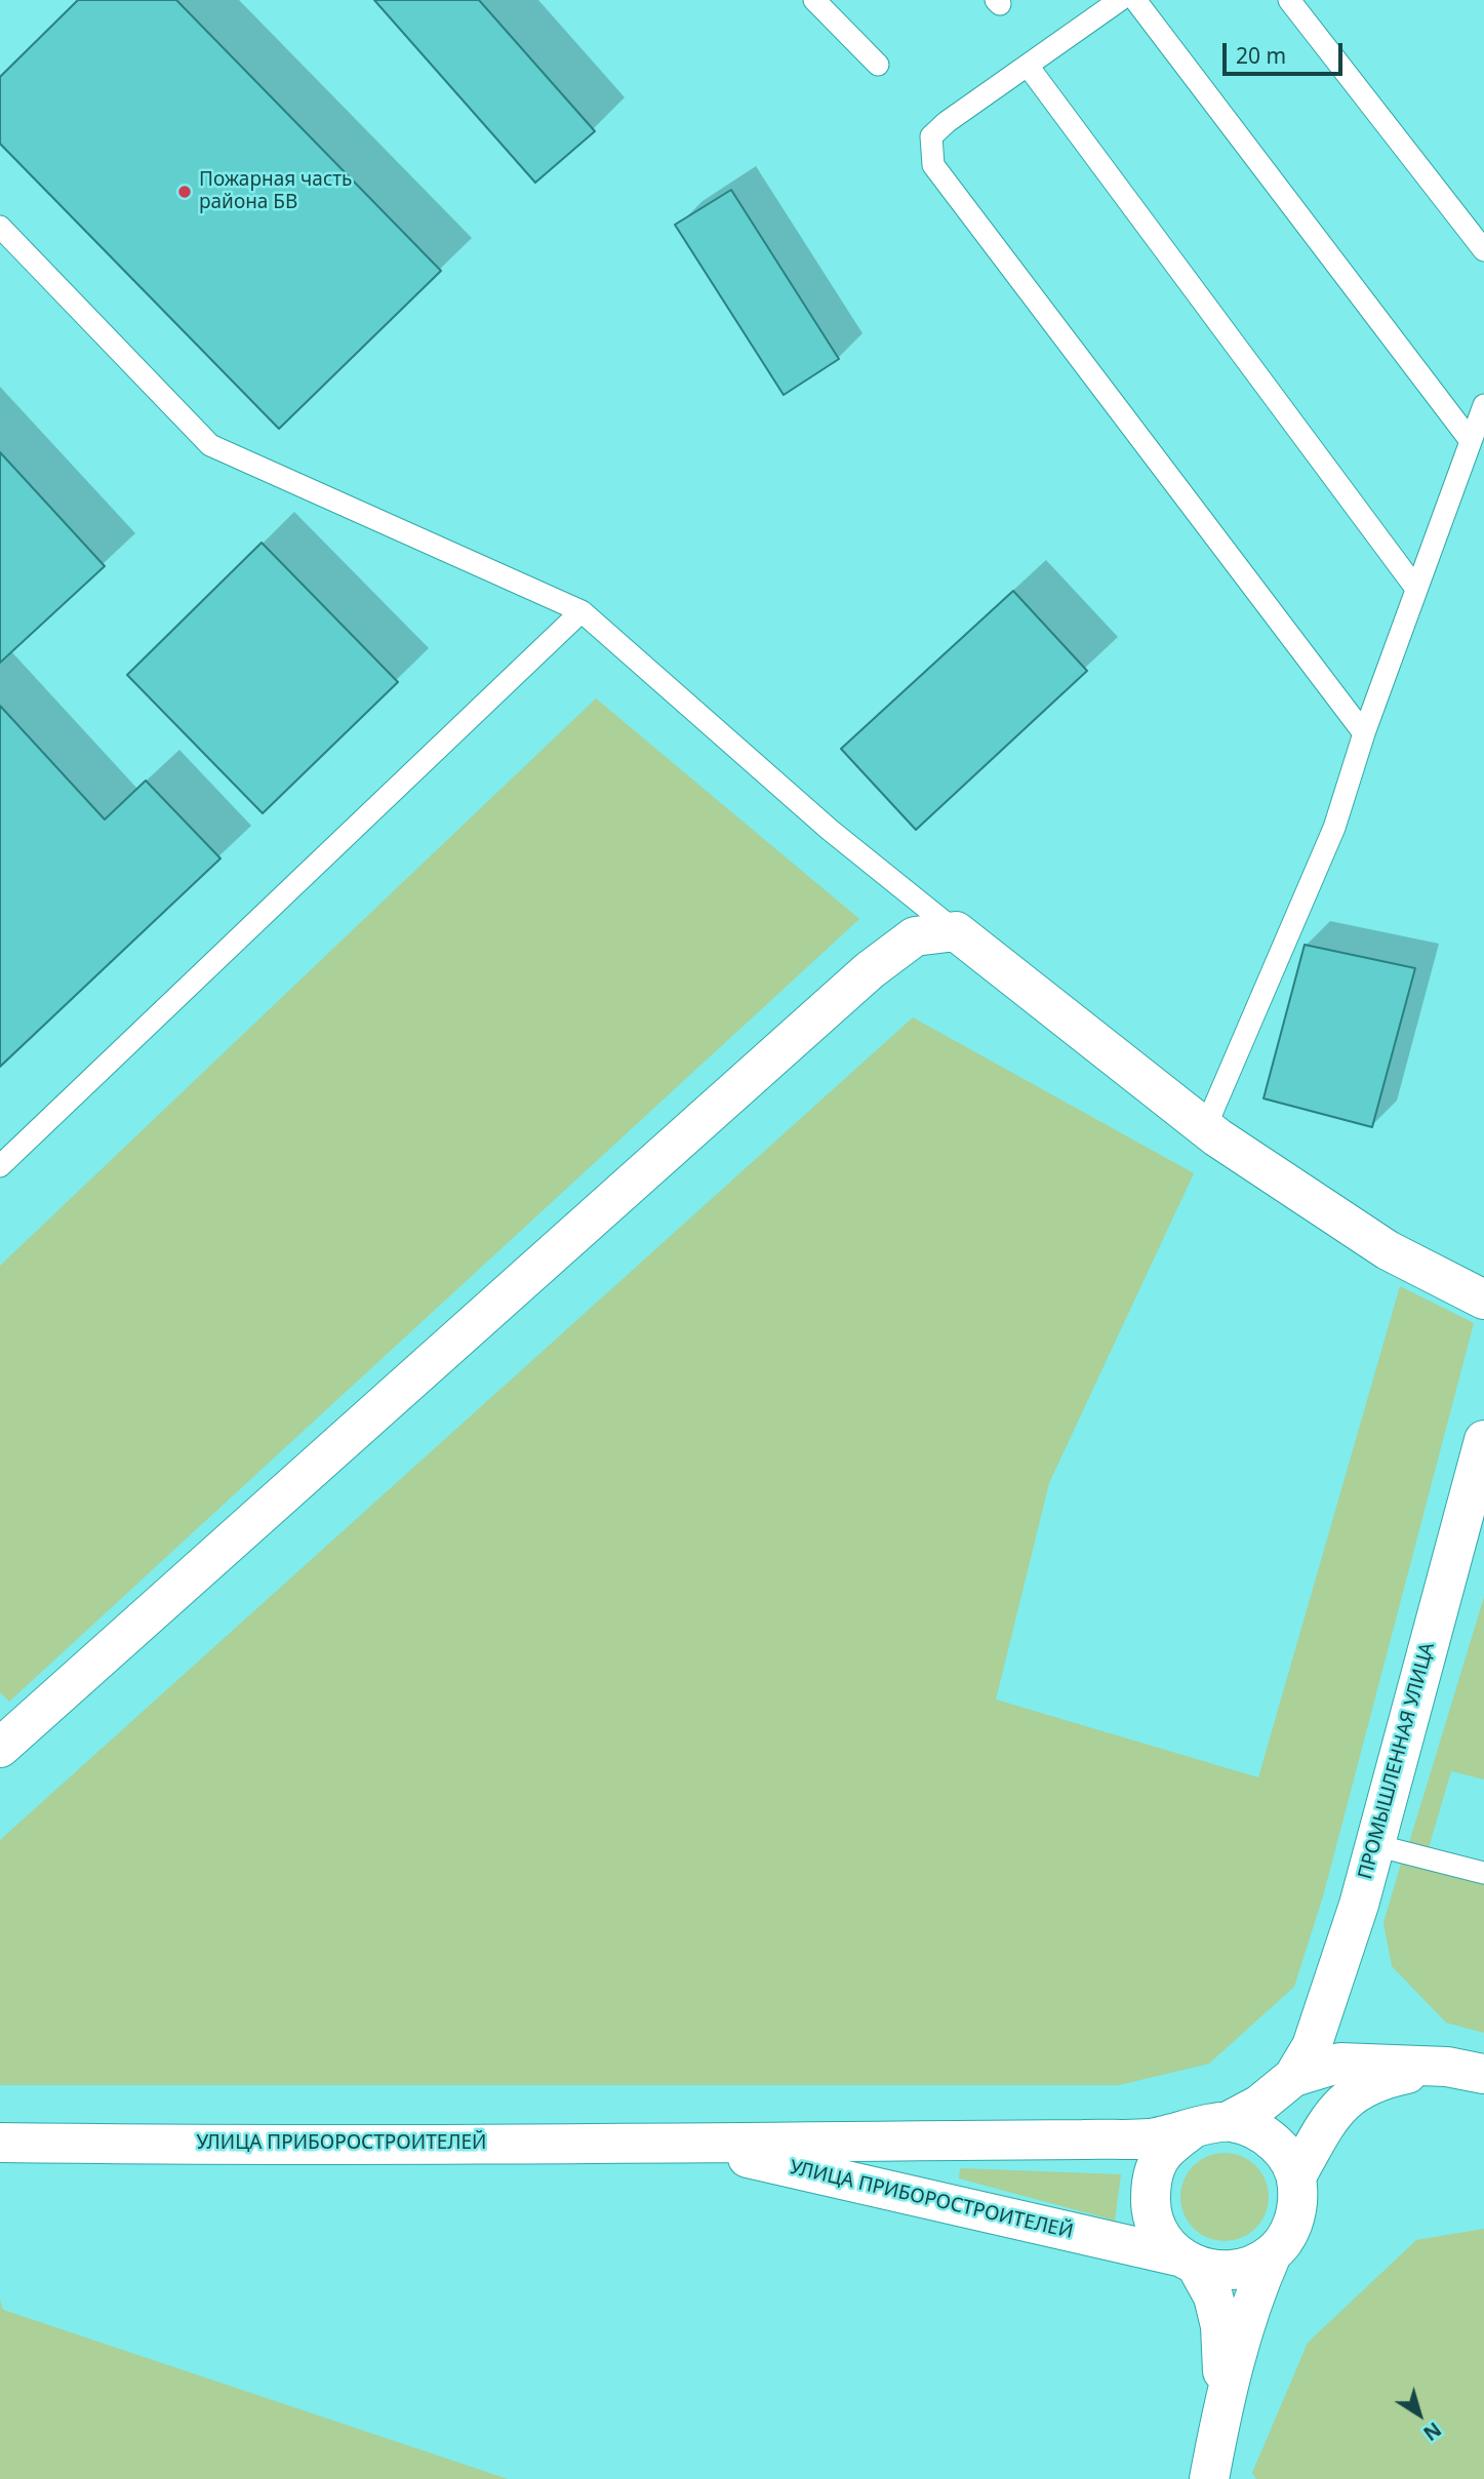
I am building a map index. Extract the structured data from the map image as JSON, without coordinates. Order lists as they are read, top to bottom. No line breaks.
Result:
{"streets":{"street":["ПРОМЫШЛЕННАЯ УЛИЦА","УЛИЦА ПРИБОРОСТРОИТЕЛЕЙ"]},"places":["Пожарная часть района БВ"],"scale_bar":"20 m","north":"bottom right"}
